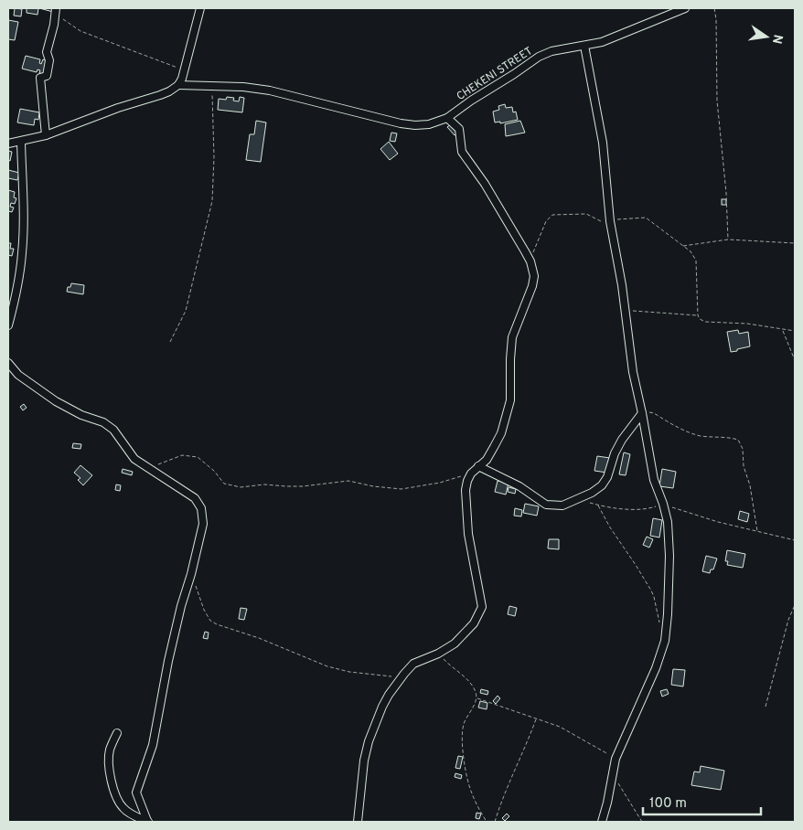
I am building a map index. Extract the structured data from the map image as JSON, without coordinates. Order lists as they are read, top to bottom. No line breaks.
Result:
{"streets":{"street":["CHEKENI STREET"]},"scale_bar":"100 m","north":"right"}
